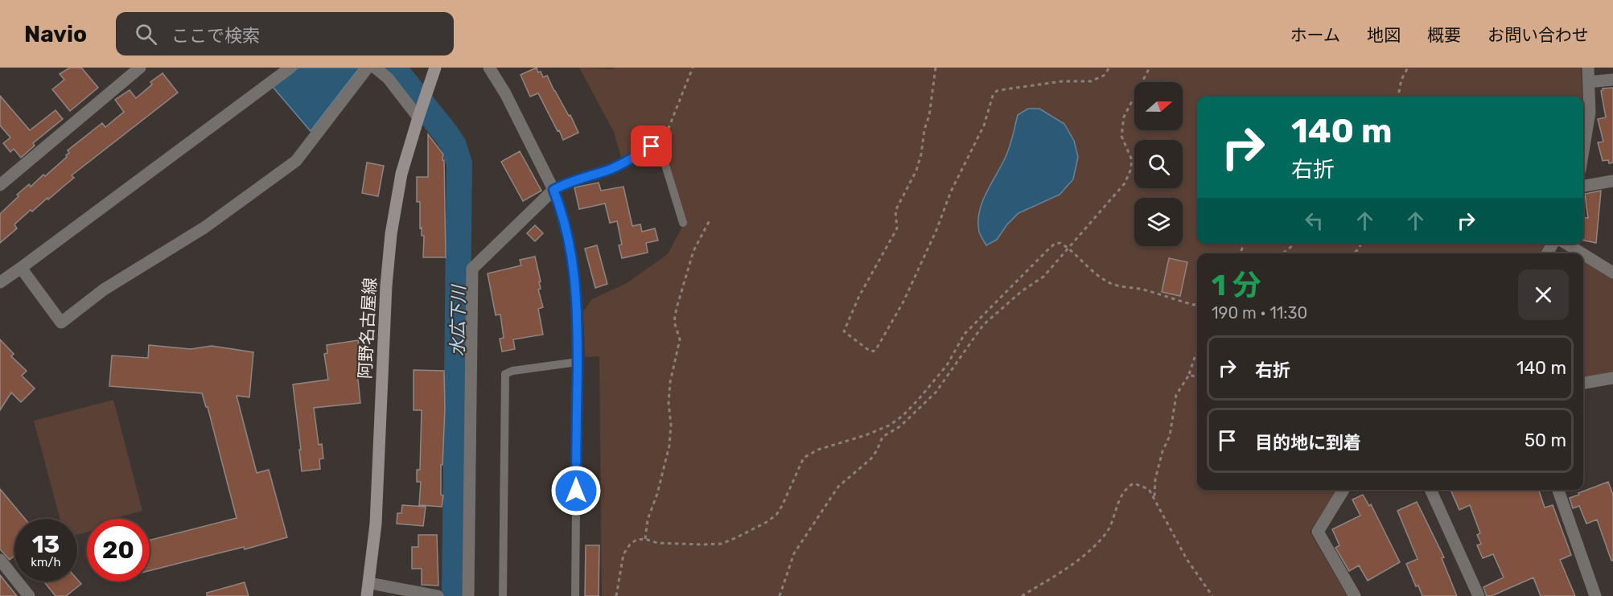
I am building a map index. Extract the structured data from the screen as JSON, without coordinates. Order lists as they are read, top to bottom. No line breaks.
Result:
{"streets":{"main road":["阿野名古屋線"]},"water":["水広下川"],"north":"right","page":{"header":"Navio","search":"ここで検索","nav":["ホーム","地図","概要","お問い合わせ"],"turn":["140 m","右折"],"heading":["1 分","190 m · 11:30"],"list":[{"name":"右折","value":"140 m"},{"name":"目的地に到着","value":"50 m"}],"speed":"13 km/h","limit":"20"}}
